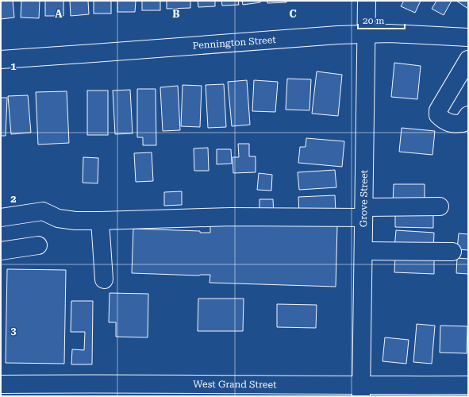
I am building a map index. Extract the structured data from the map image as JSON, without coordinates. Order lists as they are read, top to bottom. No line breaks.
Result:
{"streets":{"street":["Pennington Street","Grove Street","West Grand Street"]},"crossings":[["Pennington Street","Grove Street"],["Grove Street","West Grand Street"]],"scale_bar":"20 m","grid":{"columns":["A","B","C"],"rows":["1","2","3"]}}
